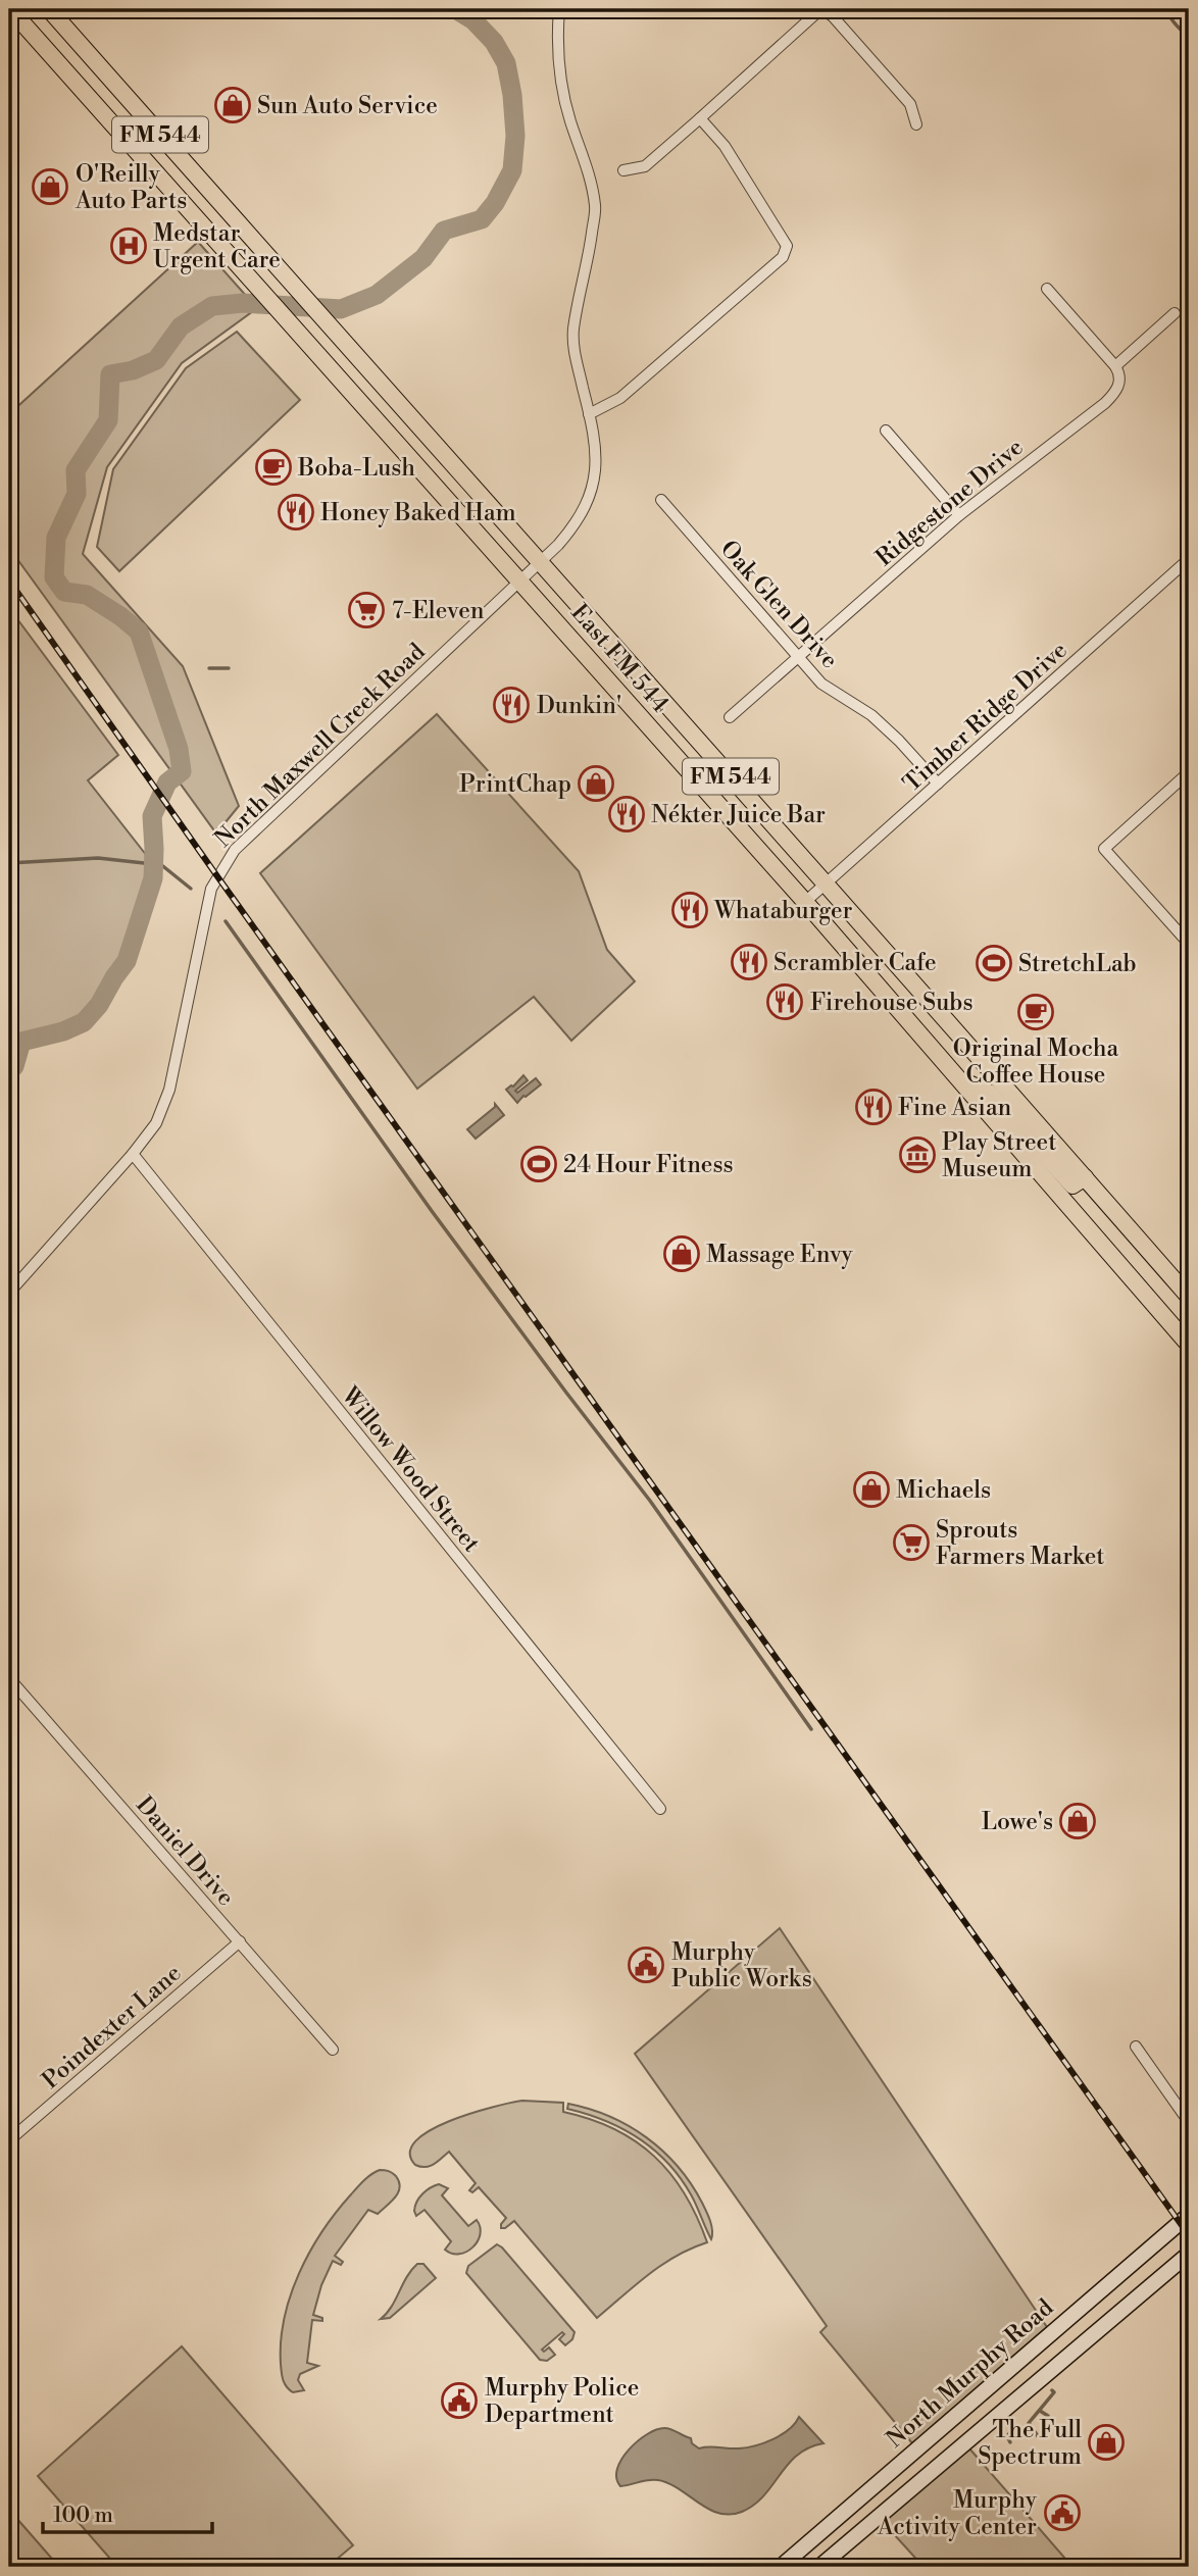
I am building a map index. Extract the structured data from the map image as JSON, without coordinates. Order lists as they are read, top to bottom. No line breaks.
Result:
{"streets":{"main road":["FM 544","East FM 544","North Murphy Road"],"street":["Ridgestone Drive","Oak Glen Drive","Timber Ridge Drive","North Maxwell Creek Road","Willow Wood Street","Daniel Drive","Poindexter Lane"]},"crossings":[["Ridgestone Drive","Oak Glen Drive"],["Oak Glen Drive","Timber Ridge Drive"],["East FM 544","Timber Ridge Drive"],["East FM 544","North Maxwell Creek Road"],["North Maxwell Creek Road","Willow Wood Street"],["Daniel Drive","Poindexter Lane"]],"places":{"shop":["Sun Auto Service","O'Reilly Auto Parts","PrintChap","Massage Envy","Michaels","Lowe's","The Full Spectrum"],"hospital":["Medstar Urgent Care"],"cafe":["Boba-Lush","Original Mocha Coffee House"],"restaurant":["Honey Baked Ham","Dunkin'","Nékter Juice Bar","Whataburger","Scrambler Cafe","Firehouse Subs","Fine Asian"],"supermarket":["7-Eleven","Sprouts Farmers Market"],"sports":["StretchLab","24 Hour Fitness"],"museum":["Play Street Museum"],"public building":["Murphy Public Works","Murphy Police Department","Murphy Activity Center"]},"scale_bar":"100 m"}
